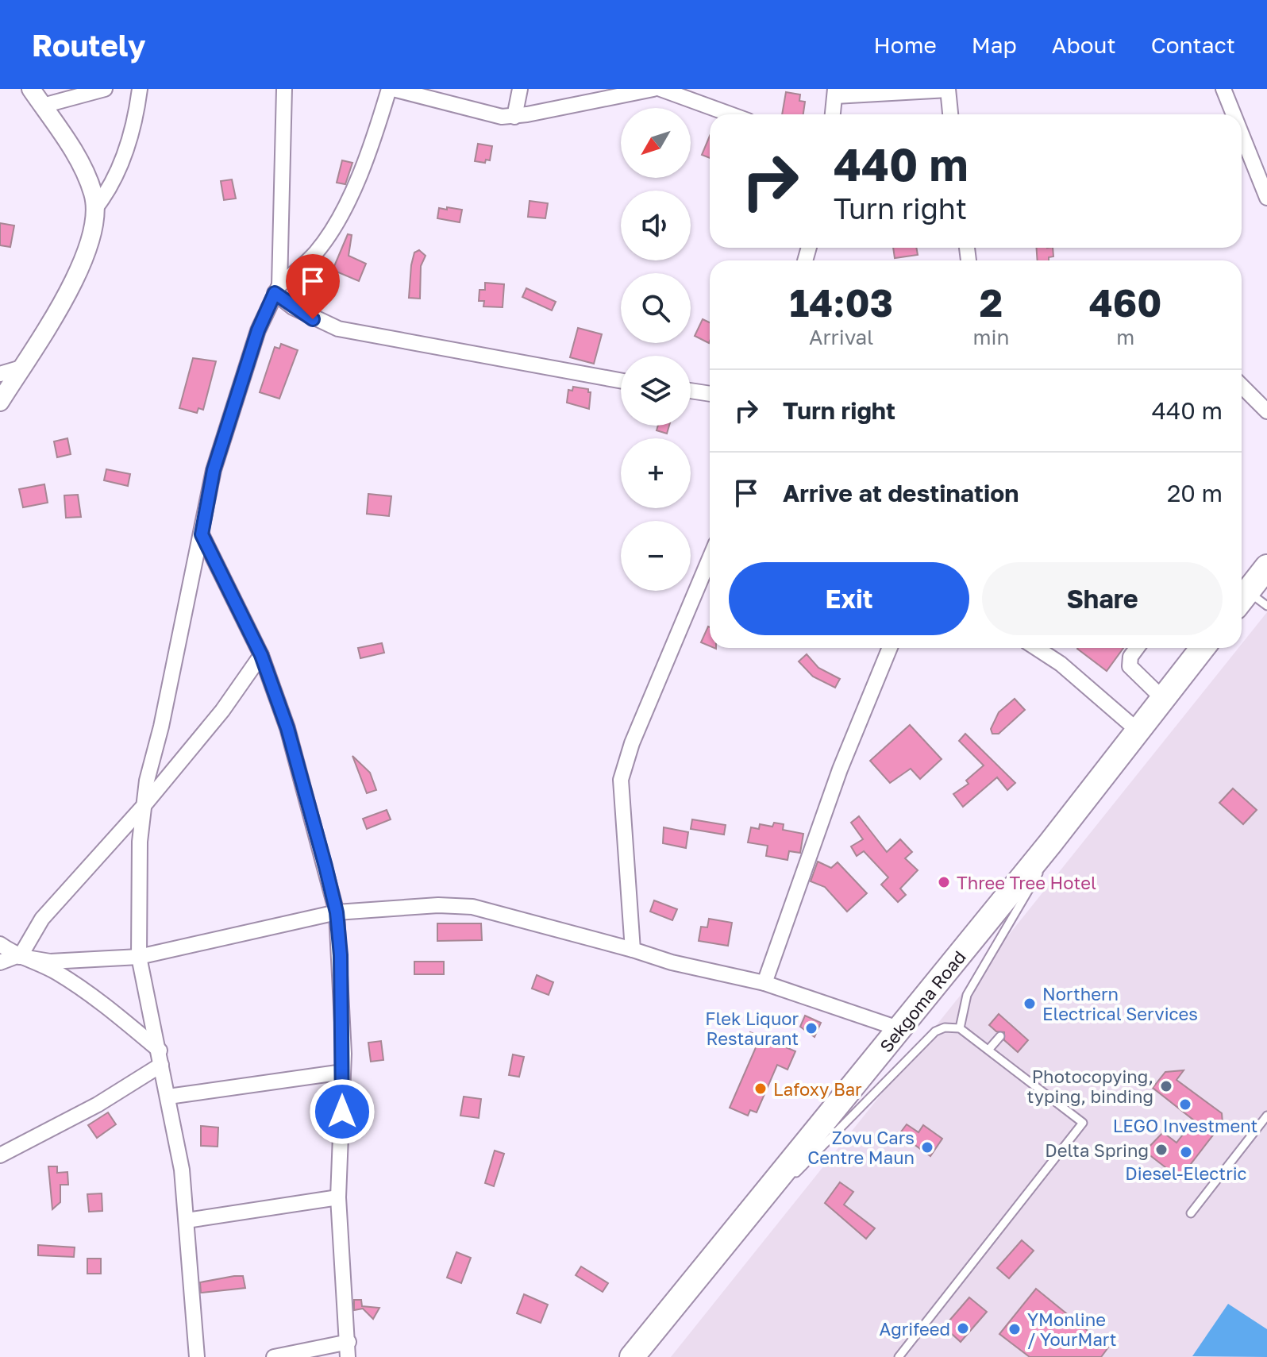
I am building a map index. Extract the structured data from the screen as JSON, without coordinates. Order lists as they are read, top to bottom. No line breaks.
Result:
{"streets":{"highway":["Sekgoma Road"]},"places":["Three Tree Hotel","Northern Electrical Services","Flek Liquor Restaurant","Photocopying, typing, binding","Lafoxy Bar","LEGO Investment","Zovu Cars Centre Maun","Delta Spring","Diesel-Electric","Agrifeed","YMonline / YourMart"],"north":"bottom left","page":{"header":"Routely","nav":["Home","Map","About","Contact"],"map_buttons":["+","−"],"turn":["440 m","Turn right"],"eta":["14:03","Arrival","2","min","460","m"],"list":[{"name":"Turn right","value":"440 m"},{"name":"Arrive at destination","value":"20 m"}],"buttons":["Exit","Share"]}}
